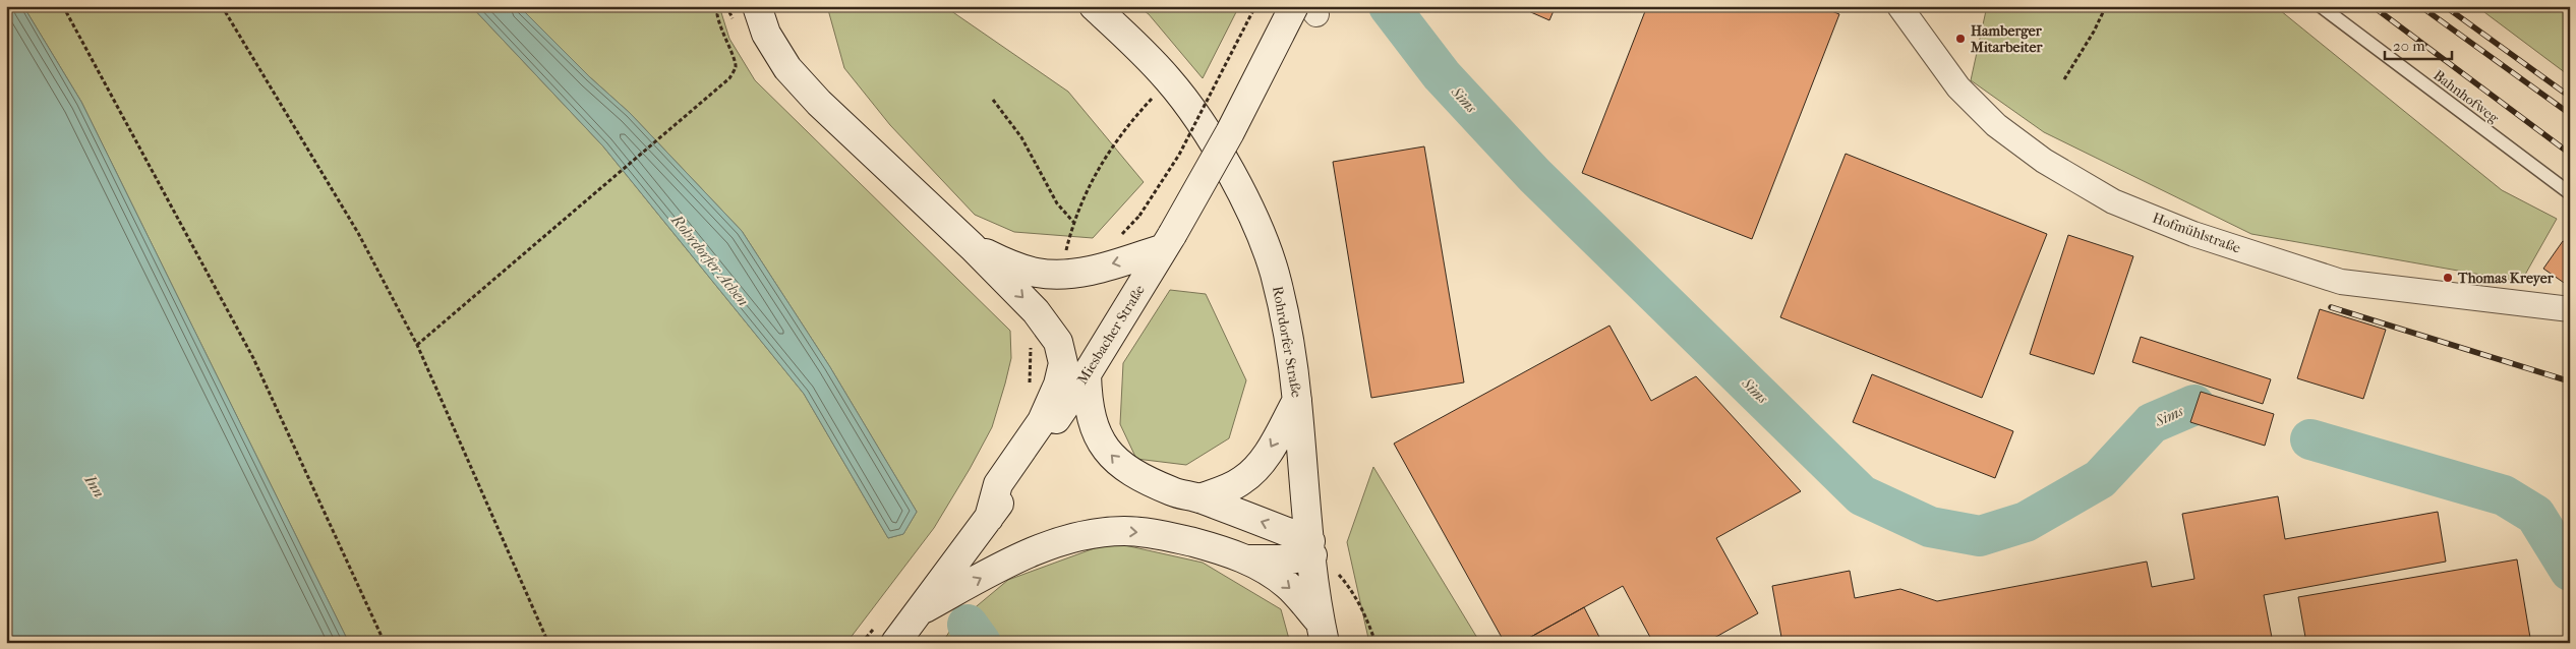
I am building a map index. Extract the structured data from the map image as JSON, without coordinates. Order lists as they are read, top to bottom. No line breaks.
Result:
{"streets":{"main road":["Miesbacher Straße","Rohrdorfer Straße"],"street":["Hofmühlstraße"],"lane":["Bahnhofweg"]},"water":["Sims","Rohrdorfer Achen","Inn"],"places":["Hamberger Mitarbeiter","Thomas Kreyer"],"scale_bar":"20 m"}
